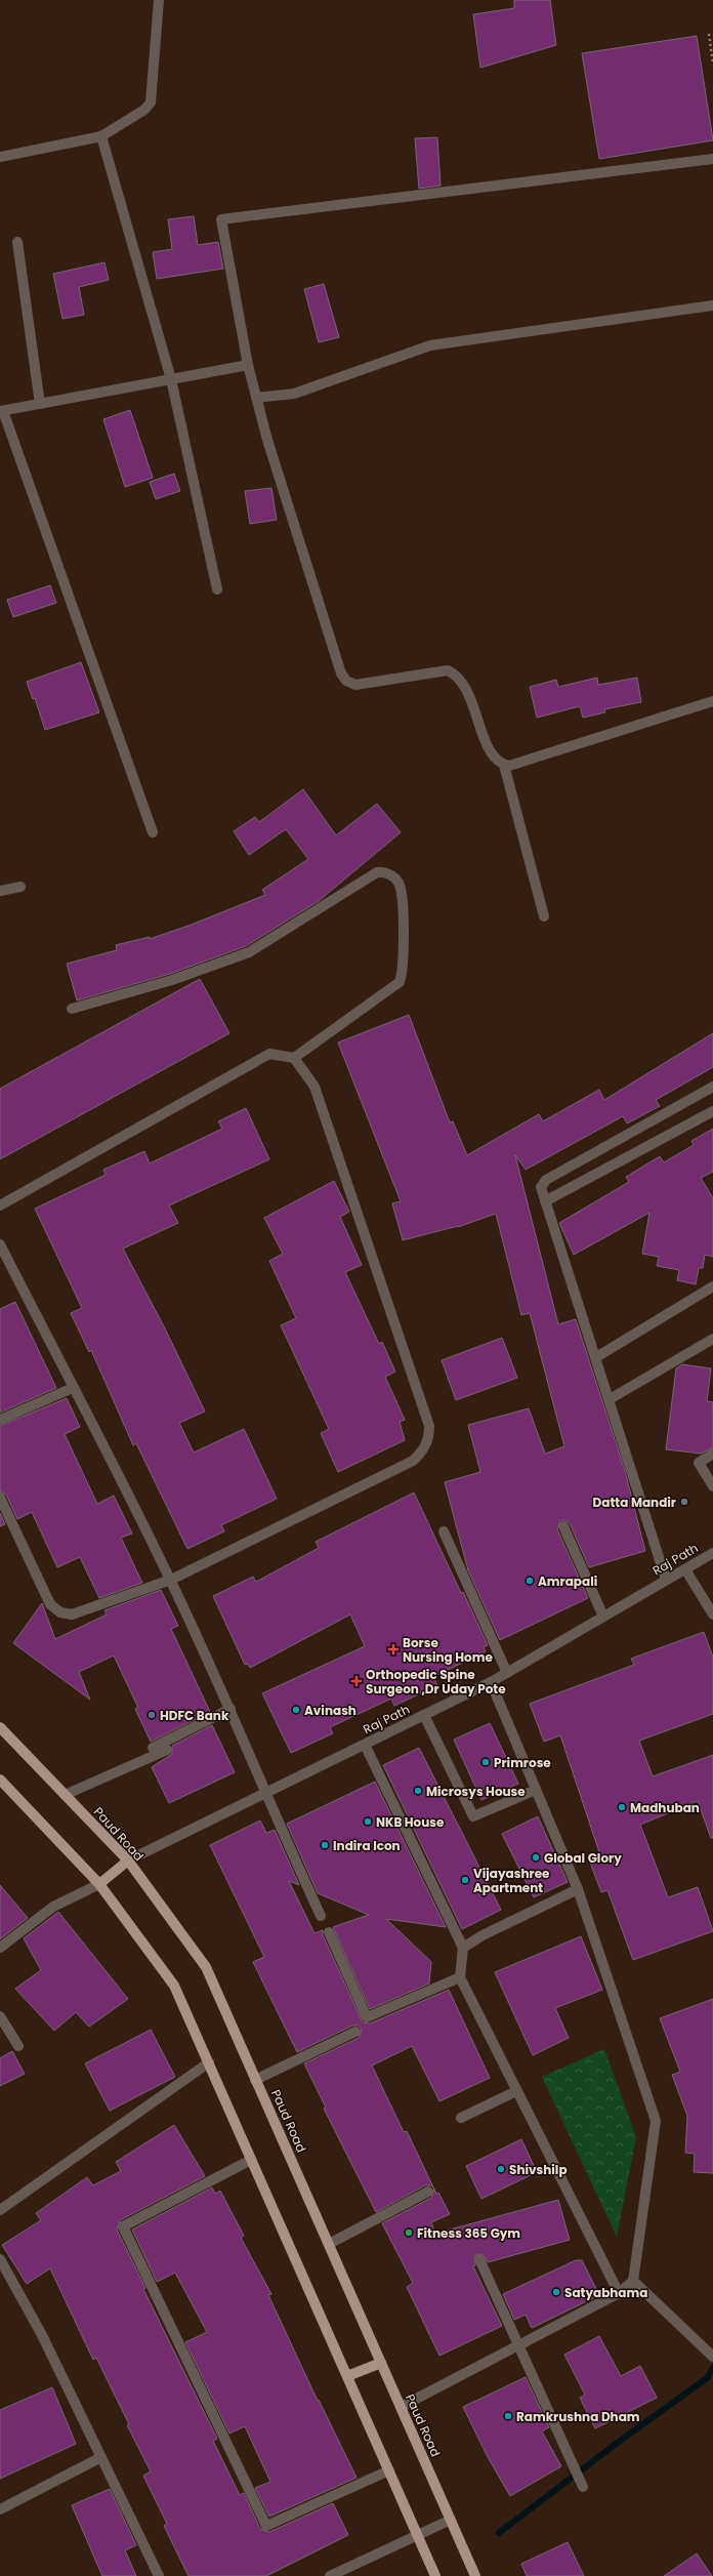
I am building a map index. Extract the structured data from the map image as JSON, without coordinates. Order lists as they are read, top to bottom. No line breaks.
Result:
{"streets":{"main road":["Paud Road"],"street":["Raj Path"]},"crossings":[["Raj Path","Paud Road"]],"places":{"other":["Datta Mandir","Amrapali","Avinash","HDFC Bank","Primrose","Microsys House","Madhuban","NKB House","Indira Icon","Global Glory","Vijayashree Apartment","Shivshilp","Fitness 365 Gym","Satyabhama","Ramkrushna Dham"],"health":["Borse Nursing Home","Orthopedic Spine Surgeon ,Dr Uday Pote"]}}
